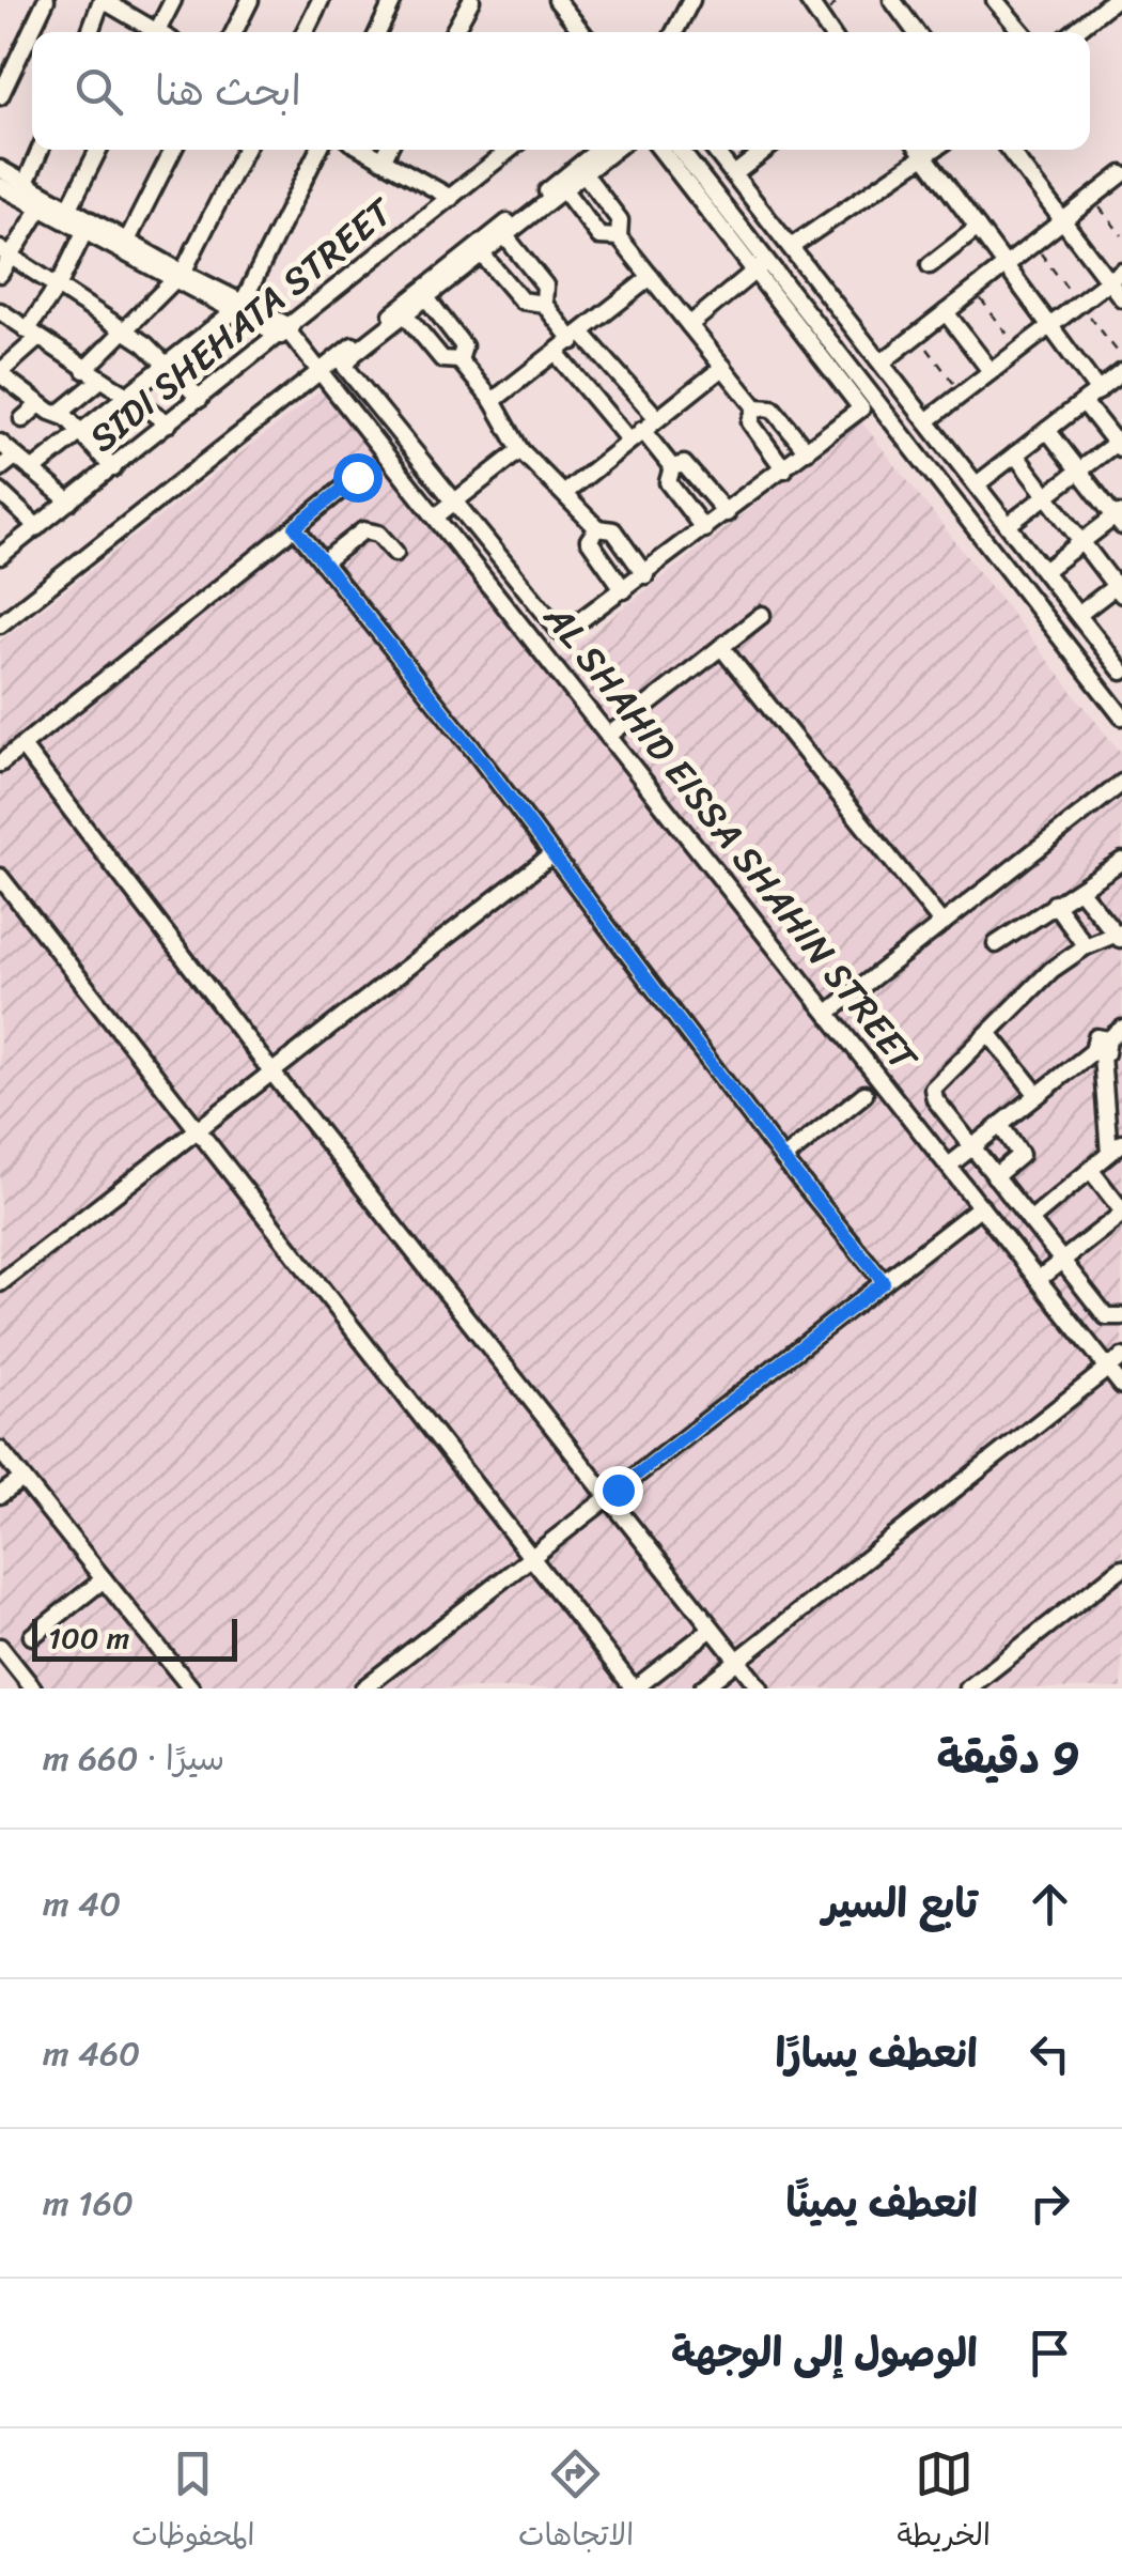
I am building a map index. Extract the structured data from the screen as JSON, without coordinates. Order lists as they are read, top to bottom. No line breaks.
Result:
{"streets":{"street":["SIDI SHEHATA STREET","AL SHAHID EISSA SHAHIN STREET"]},"crossings":[["SIDI SHEHATA STREET","AL SHAHID EISSA SHAHIN STREET"]],"scale_bar":"100 m","page":{"search":"ابحث هنا","scale":"100 m","heading":["9 دقيقة","سيرًا · 660 m"],"list":[["تابع السير","40 m"],["انعطف يسارًا","460 m"],["انعطف يمينًا","160 m"],"الوصول إلى الوجهة"],"nav":["الخريطة","الاتجاهات","المحفوظات"]}}
